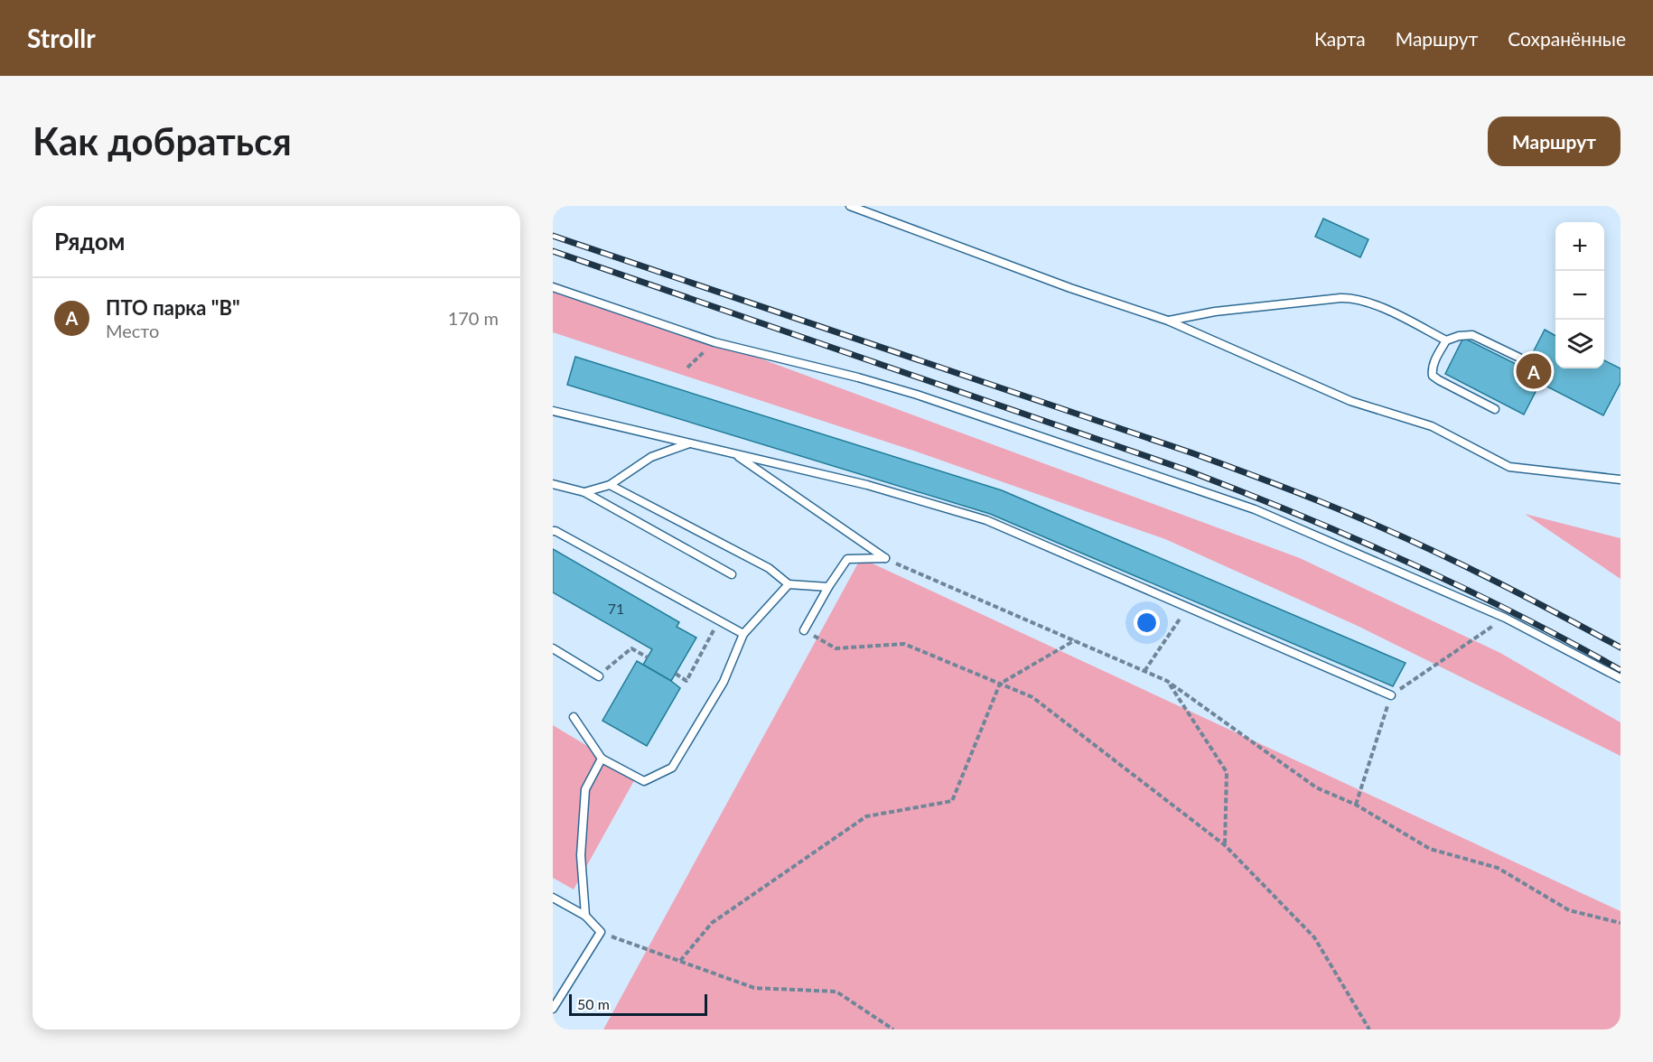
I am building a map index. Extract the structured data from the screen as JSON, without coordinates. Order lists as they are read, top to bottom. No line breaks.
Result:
{"house_numbers":["71"],"scale_bar":"50 m","page":{"header":"Strollr","nav":["Карта","Маршрут","Сохранённые"],"buttons":"Маршрут","title":"Как добраться","heading":"Рядом","map_buttons":["+","−"],"list":[{"mark":"A","name":"ПТО парка \"В\"","note":"Место","value":"170 m"}],"pins":"A","scale":"50 m"}}
